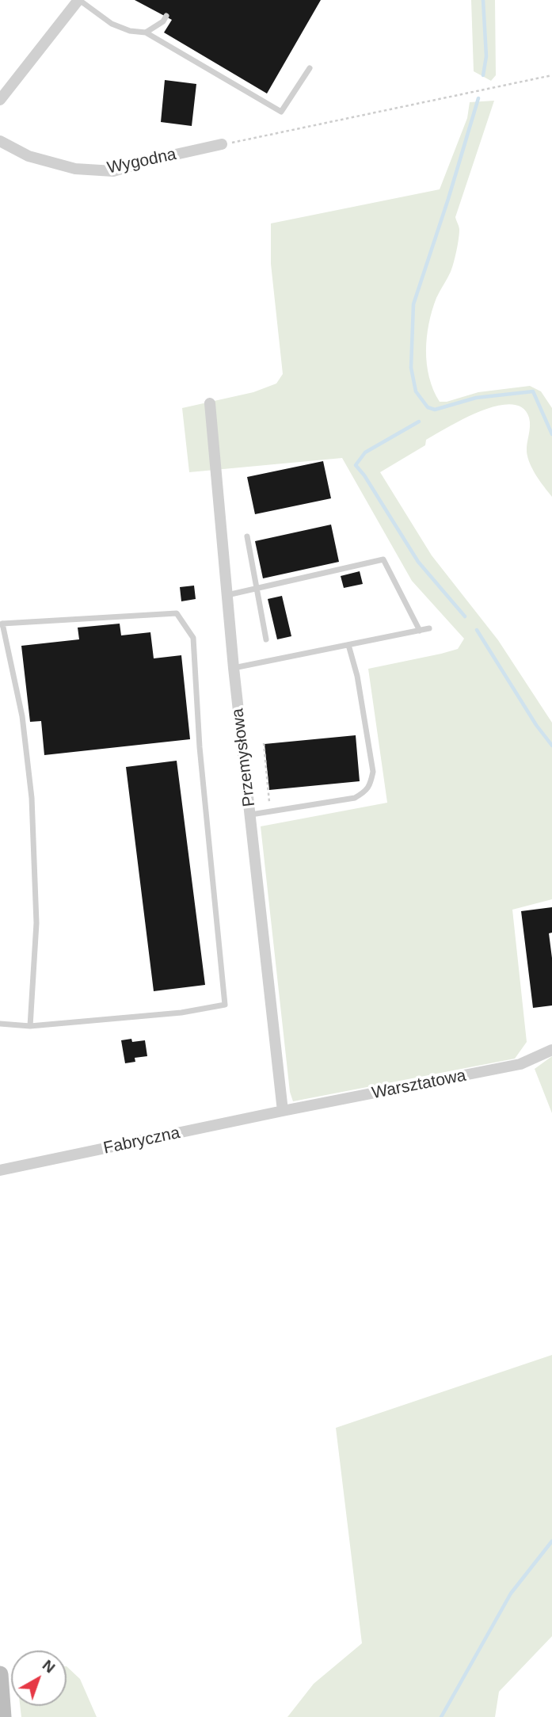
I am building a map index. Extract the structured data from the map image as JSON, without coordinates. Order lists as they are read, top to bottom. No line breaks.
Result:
{"streets":{"street":["Wygodna","Przemysłowa","Warsztatowa","Fabryczna"]},"crossings":[["Przemysłowa","Warsztatowa"],["Przemysłowa","Fabryczna"],["Warsztatowa","Fabryczna"]],"north":"top right"}
